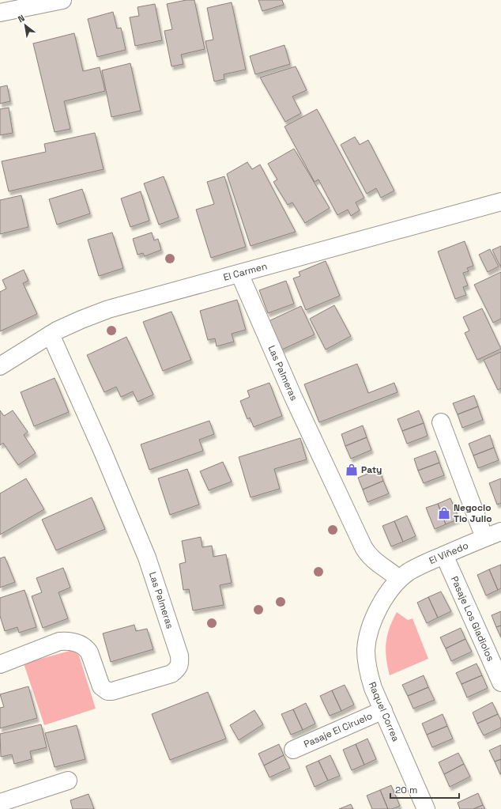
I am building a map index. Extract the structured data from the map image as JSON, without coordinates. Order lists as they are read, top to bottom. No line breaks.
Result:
{"streets":{"street":["El Carmen","Las Palmeras","El Viñedo","Pasaje Los Gladiolos","Raquel Correa","Pasaje El Ciruelo"]},"crossings":[["El Carmen","Las Palmeras"],["Las Palmeras","El Viñedo"],["Las Palmeras","Raquel Correa"],["El Viñedo","Pasaje Los Gladiolos"],["El Viñedo","Raquel Correa"],["Raquel Correa","Pasaje El Ciruelo"]],"places":{"shop":["Paty","Negocio Tio Julio"]},"scale_bar":"20 m","north":"top left"}
